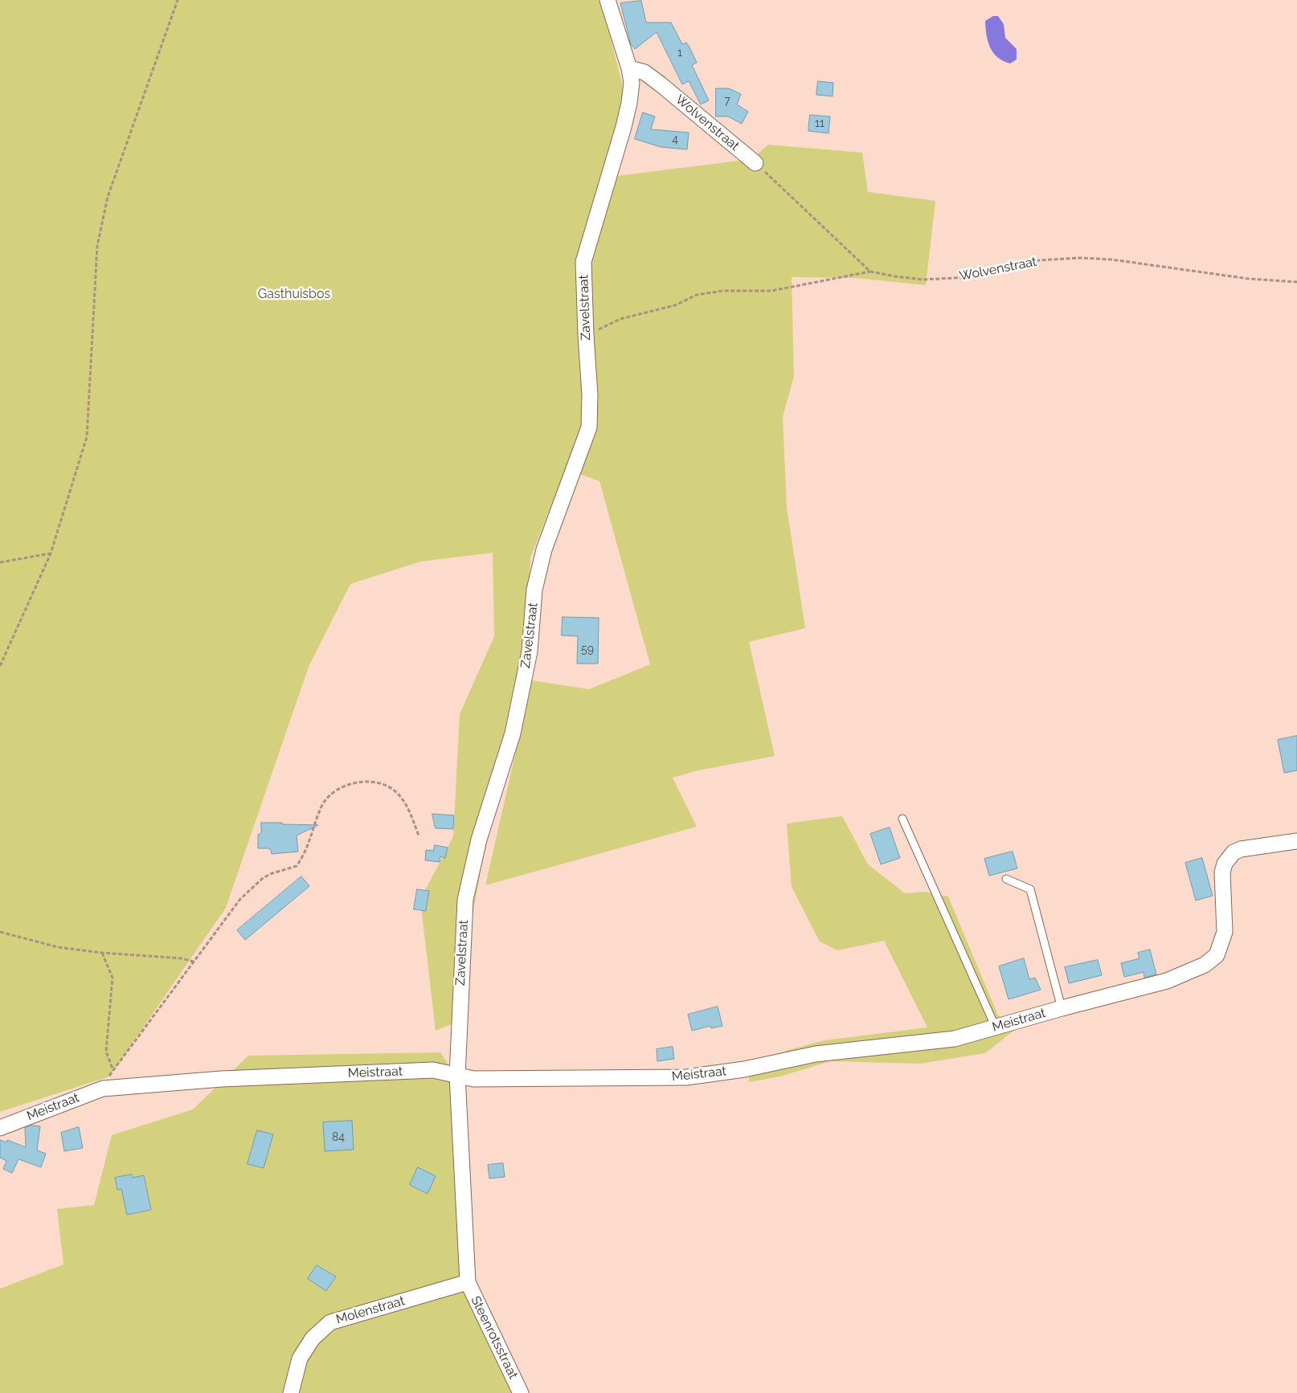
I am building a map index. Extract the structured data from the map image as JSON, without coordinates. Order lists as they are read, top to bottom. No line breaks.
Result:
{"streets":{"street":["Wolvenstraat","Zavelstraat","Meistraat","Molenstraat","Steenrotsstraat"]},"crossings":[["Wolvenstraat","Zavelstraat"],["Zavelstraat","Meistraat"],["Zavelstraat","Molenstraat"],["Zavelstraat","Steenrotsstraat"],["Molenstraat","Steenrotsstraat"]],"parks":["Gasthuisbos"],"house_numbers":["1","7","11","4","59","84"]}
